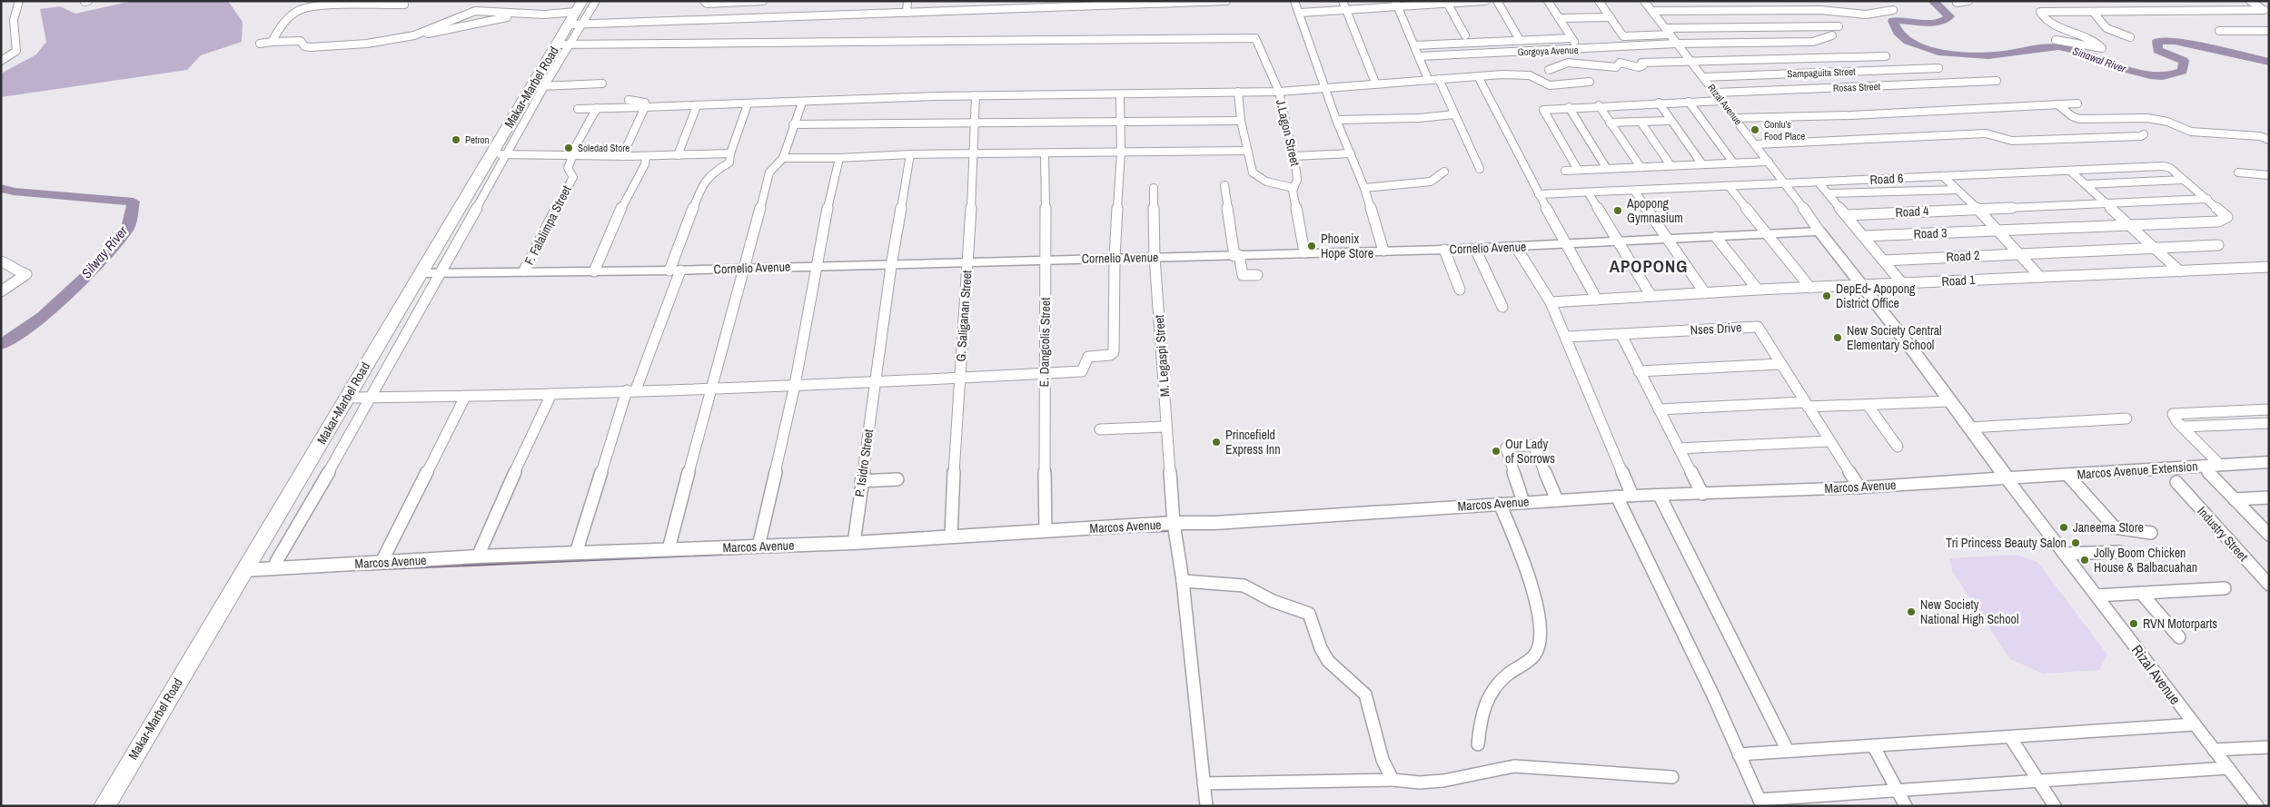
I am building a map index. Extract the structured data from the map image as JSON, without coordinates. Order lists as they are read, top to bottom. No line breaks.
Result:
{"streets":{"main road":["Makar-Marbel Road"],"street":["Gorgoya Avenue","Sampaguita Street","Rosas Street","Rizal Avenue","J.Lagon Street","Road 6","Road 4","F. Falalimpa Street","Road 3","Cornelio Avenue","Road 2","Road 1","G. Saliganan Street","Nses Drive","E. Dangcolis Street","M. Legaspi Street","P. Isidro Street","Marcos Avenue Extension","Marcos Avenue","Industry Street"]},"crossings":[["Gorgoya Avenue","Rizal Avenue"],["Sampaguita Street","Rizal Avenue"],["Makar-Marbel Road","J.Lagon Street"],["Makar-Marbel Road","Cornelio Avenue"],["Makar-Marbel Road","Marcos Avenue"],["Rosas Street","Rizal Avenue"],["Rizal Avenue","Road 6"],["Rizal Avenue","Cornelio Avenue"],["Rizal Avenue","Marcos Avenue Extension"],["Rizal Avenue","Marcos Avenue"],["J.Lagon Street","Cornelio Avenue"],["Road 6","Road 4"],["Road 6","Road 3"],["Road 4","Road 3"],["F. Falalimpa Street","Cornelio Avenue"],["Cornelio Avenue","G. Saliganan Street"],["Cornelio Avenue","E. Dangcolis Street"],["Cornelio Avenue","M. Legaspi Street"],["Cornelio Avenue","P. Isidro Street"],["G. Saliganan Street","Marcos Avenue"],["Nses Drive","Marcos Avenue"],["E. Dangcolis Street","Marcos Avenue"],["M. Legaspi Street","Marcos Avenue"],["P. Isidro Street","Marcos Avenue"],["Marcos Avenue Extension","Marcos Avenue"]],"districts":["APOPONG"],"water":["Sinawal River","Silway River"],"places":["Conlu's Food Place","Petron","Soledad Store","Apopong Gymnasium","Phoenix Hope Store","DepEd- Apopong District Office","New Society Central Elementary School","Princefield Express Inn","Our Lady of Sorrows","Janeema Store","Tri Princess Beauty Salon","Jolly Boom Chicken House & Balbacuahan","New Society National High School","RVN Motorparts"]}
